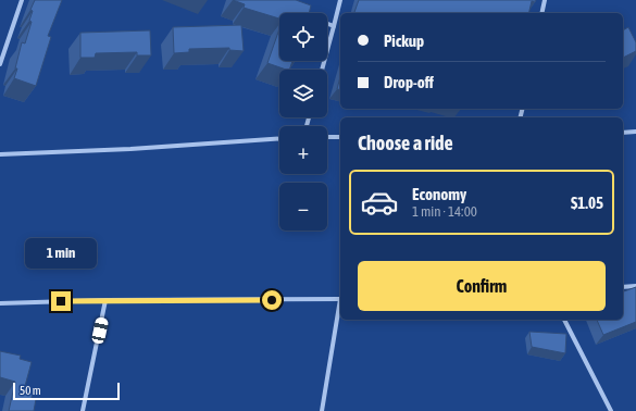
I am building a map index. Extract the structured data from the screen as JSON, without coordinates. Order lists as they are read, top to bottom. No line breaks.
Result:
{"scale_bar":"50 m","page":{"map_buttons":["+","−"],"banner":["Pickup","Drop-off"],"heading":"Choose a ride","list":[{"name":"Economy","note":"1 min · 14:00","value":"$1.05"}],"bubble":"1 min","buttons":"Confirm","scale":"50 m"}}
